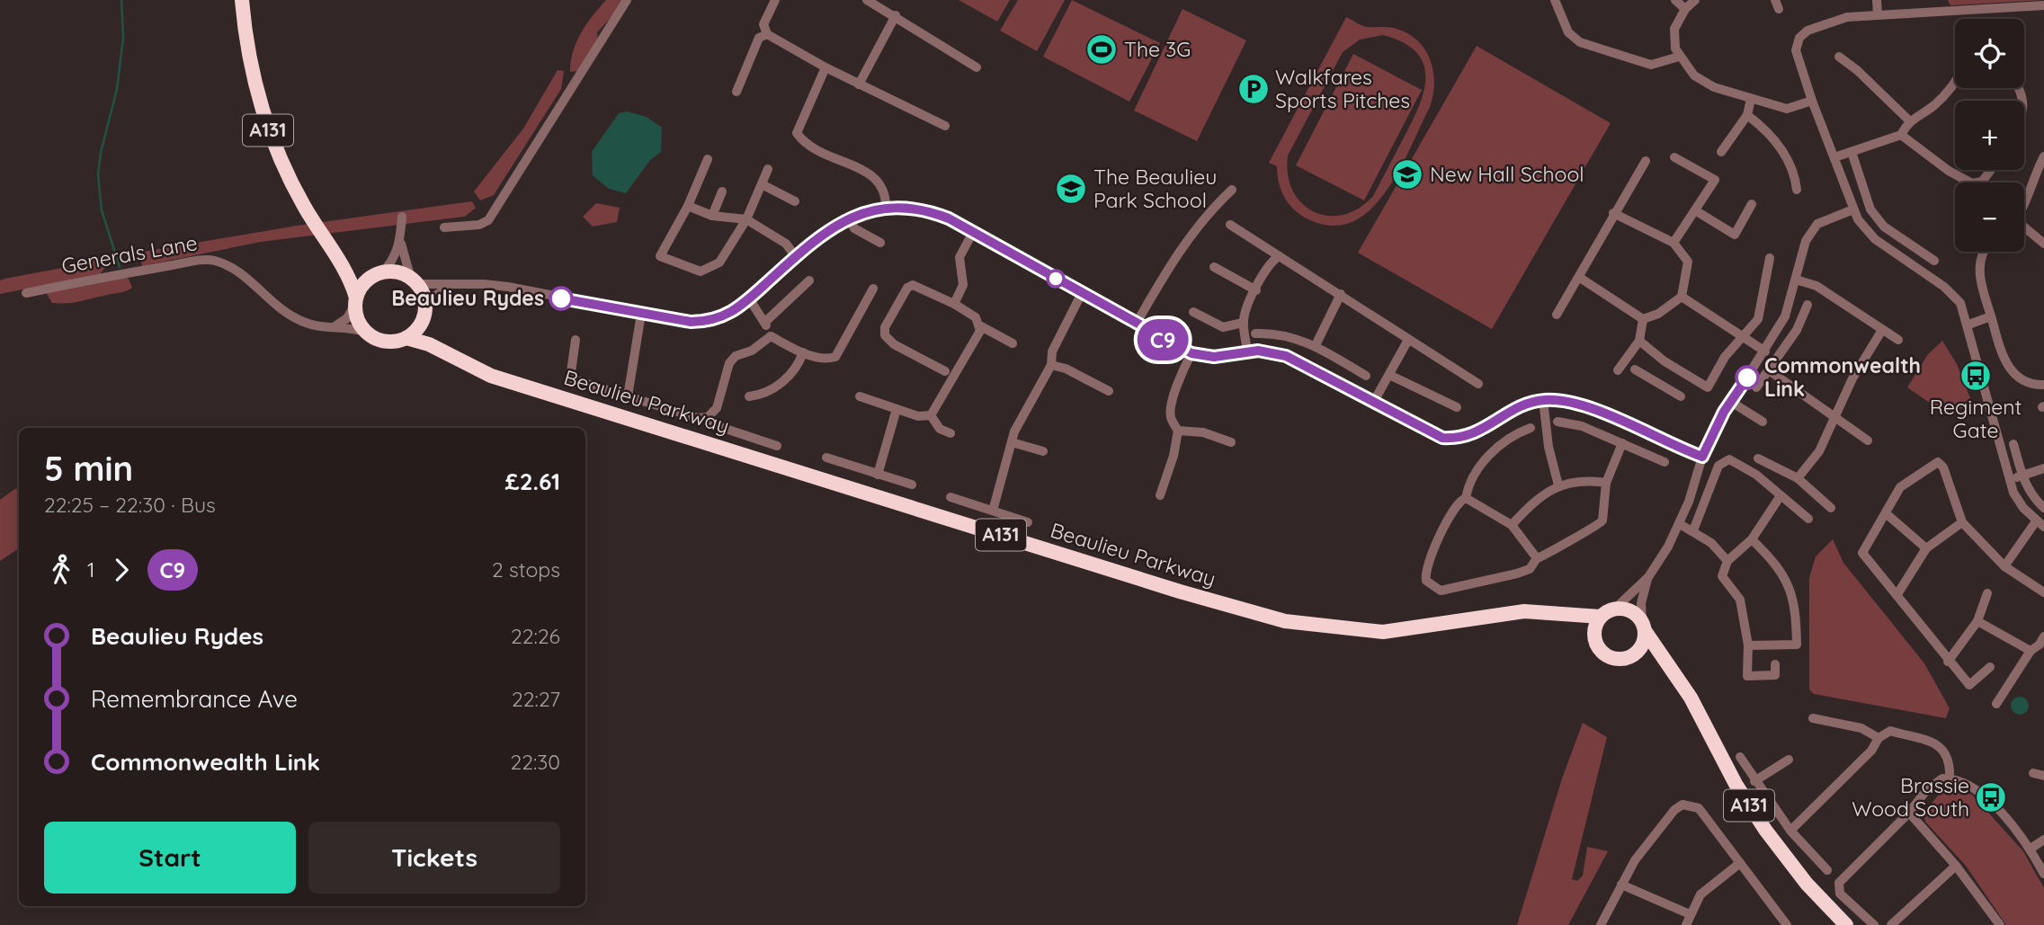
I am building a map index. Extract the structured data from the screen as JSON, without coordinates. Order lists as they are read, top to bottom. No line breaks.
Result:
{"streets":{"highway":["A131","Beaulieu Parkway"],"street":["Generals Lane"]},"crossings":[["A131","Generals Lane"],["A131","Beaulieu Parkway"],["Generals Lane","Beaulieu Parkway"]],"places":{"sports":["The 3G"],"parking":["Walkfares Sports Pitches"],"school or university":["New Hall School","The Beaulieu Park School"],"other":["Beaulieu Rydes","Commonwealth Link"],"bus stop":["Regiment Gate","Brassie Wood South"]},"lines":["bus line C9"],"page":{"on_map":"C9","map_buttons":["+","−"],"heading":["5 min","22:25 – 22:30 · Bus","£2.61"],"legs":["1","C9","2 stops"],"list":[{"name":"Beaulieu Rydes","value":"22:26"},{"name":"Remembrance Ave","value":"22:27"},{"name":"Commonwealth Link","value":"22:30"}],"buttons":["Start","Tickets"]}}
